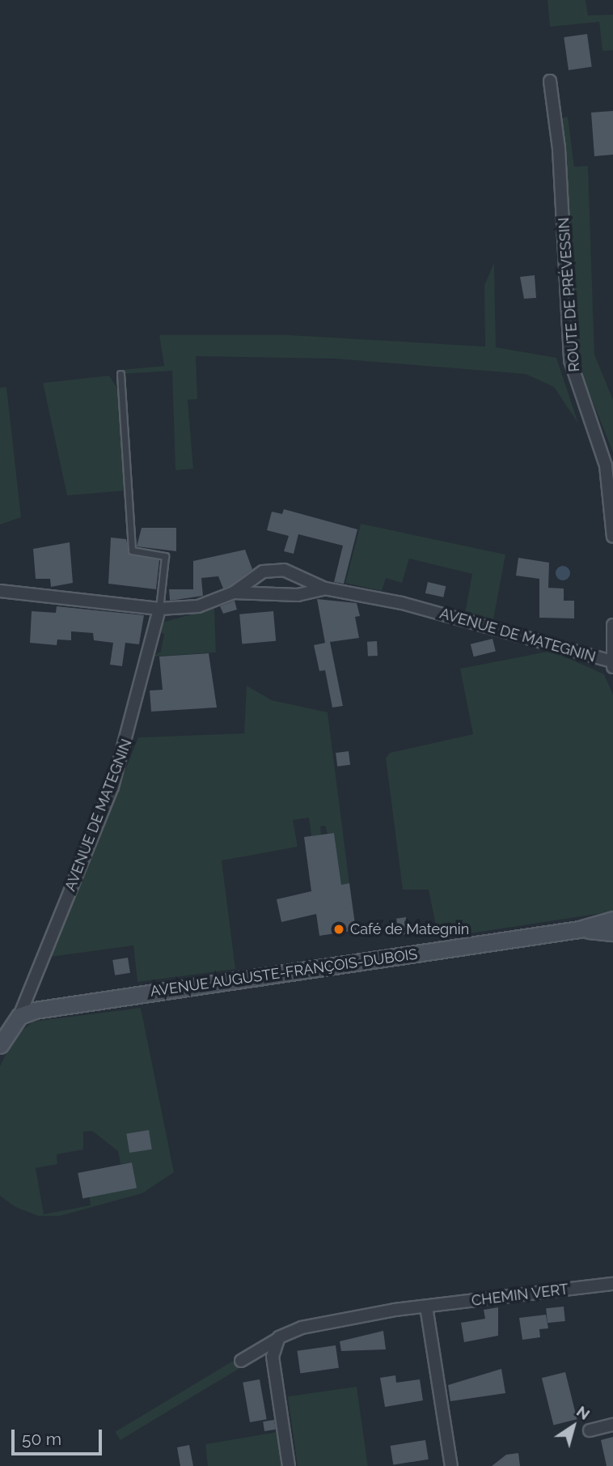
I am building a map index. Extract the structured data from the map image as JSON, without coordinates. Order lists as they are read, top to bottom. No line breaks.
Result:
{"streets":{"main road":["AVENUE AUGUSTE-FRANÇOIS-DUBOIS"],"street":["ROUTE DE PRÉVESSIN","AVENUE DE MATEGNIN","CHEMIN VERT"]},"crossings":[["AVENUE DE MATEGNIN","AVENUE AUGUSTE-FRANÇOIS-DUBOIS"]],"places":["Café de Mategnin"],"scale_bar":"50 m","north":"top right"}
